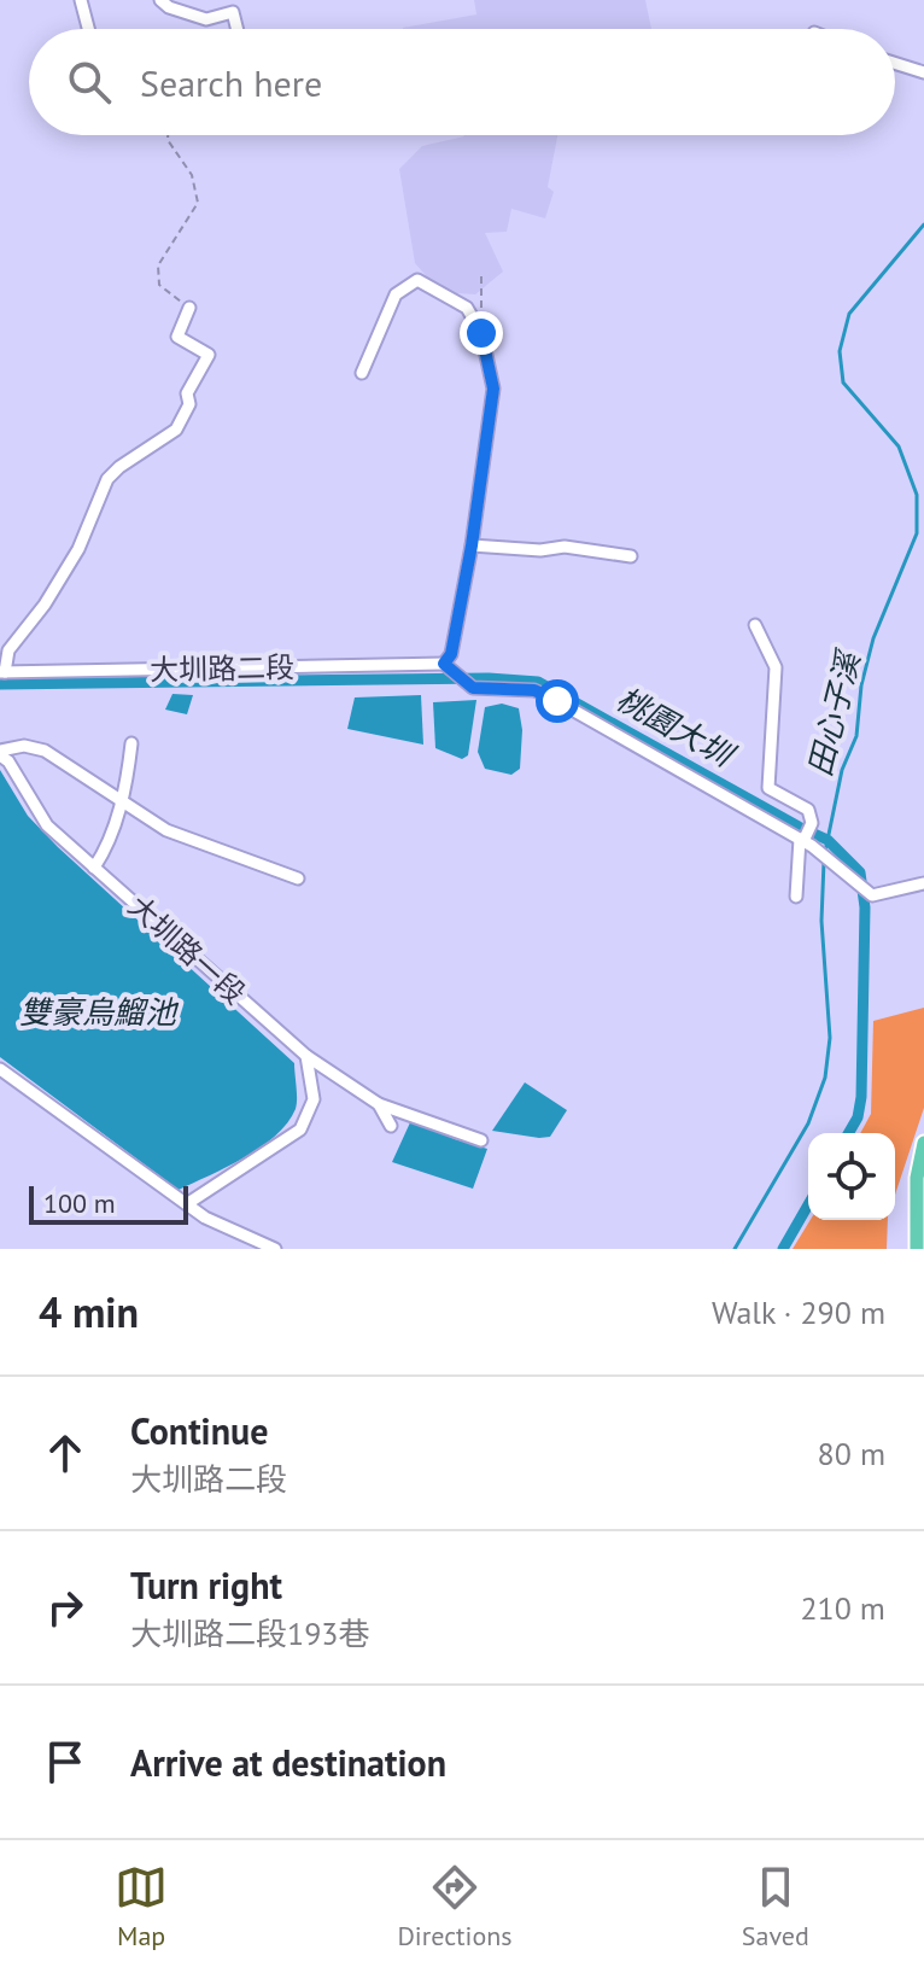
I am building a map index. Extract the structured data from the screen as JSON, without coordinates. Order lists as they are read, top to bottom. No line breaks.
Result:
{"streets":{"street":["大圳路二段","大圳路一段"]},"water":["田心子溪","桃園大圳","雙豪烏鰡池"],"scale_bar":"100 m","page":{"search":"Search here","scale":"100 m","heading":["4 min","Walk · 290 m"],"list":[["Continue","大圳路二段","80 m"],["Turn right","大圳路二段193巷","210 m"],"Arrive at destination"],"nav":["Map","Directions","Saved"]}}
